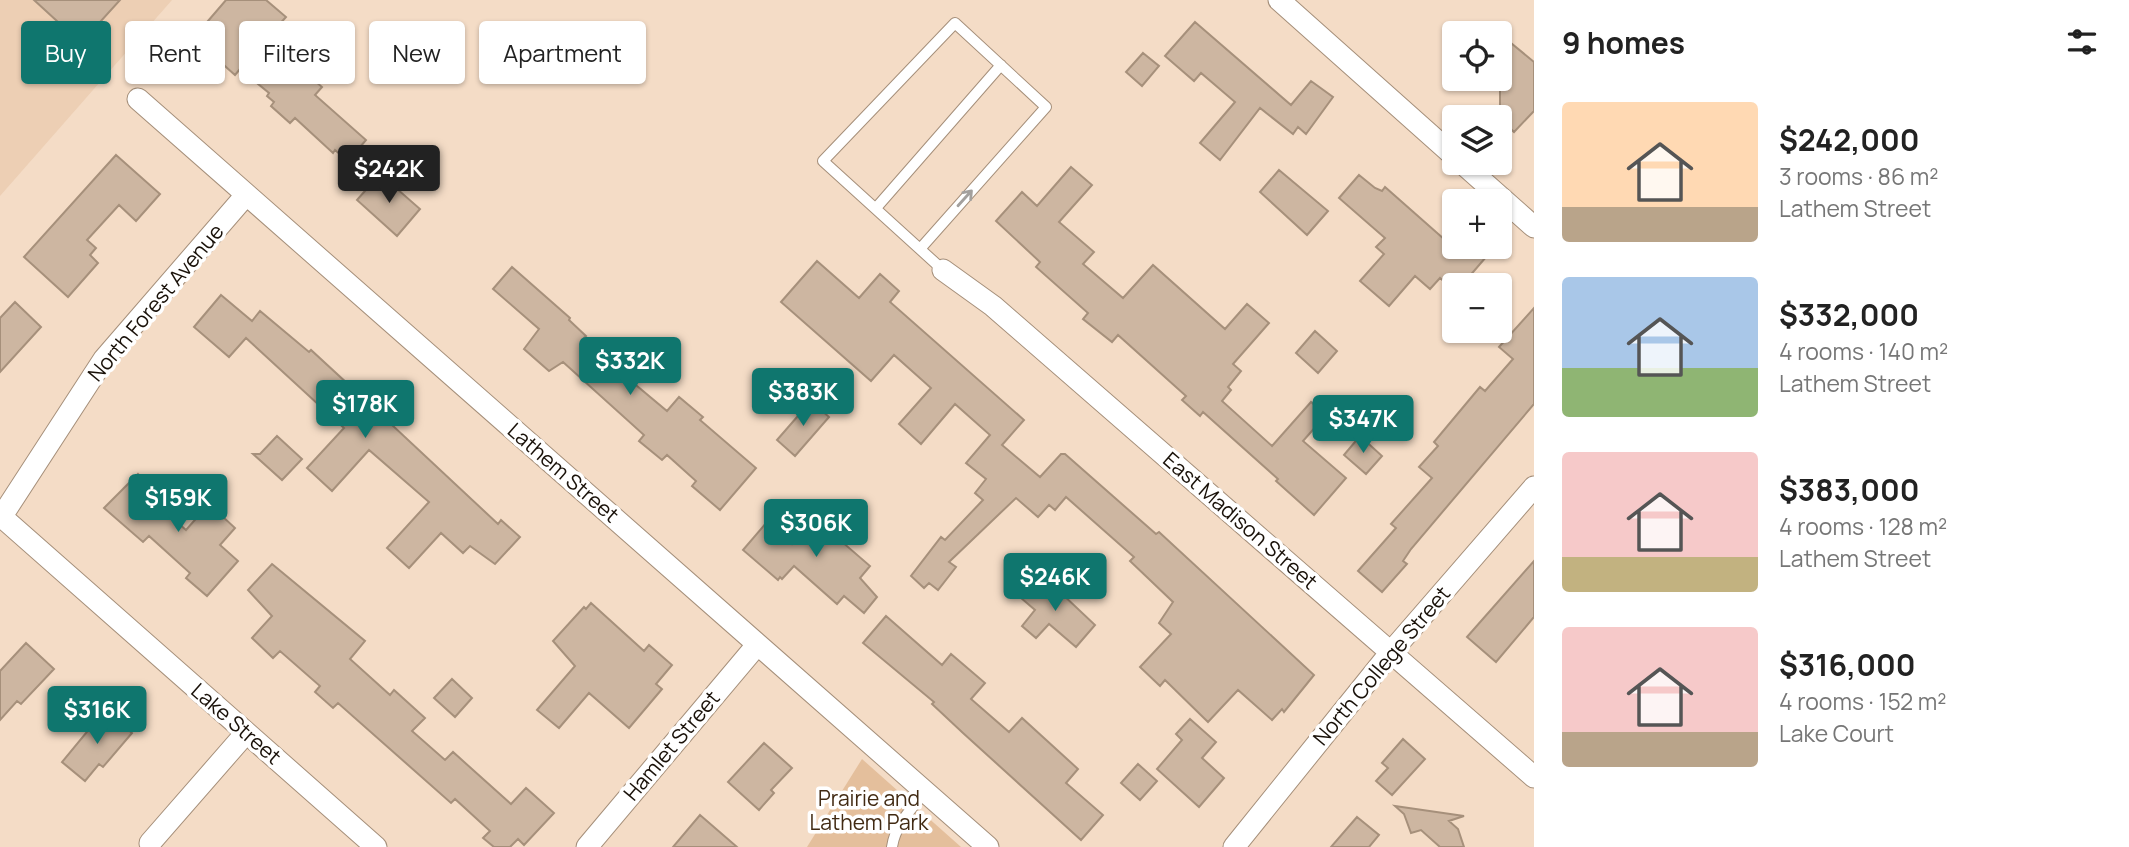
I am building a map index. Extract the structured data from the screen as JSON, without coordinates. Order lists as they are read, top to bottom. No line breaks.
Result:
{"streets":{"street":["North Forest Avenue","Lathem Street","East Madison Street","North College Street","Lake Street","Hamlet Street"]},"crossings":[["North Forest Avenue","Lathem Street"],["North Forest Avenue","Lake Street"],["Lathem Street","Hamlet Street"],["East Madison Street","North College Street"]],"parks":["Prairie and Lathem Park"],"page":{"heading":"9 homes","map_buttons":["+","−"],"chip":["Buy","Rent","Filters","New","Apartment"],"list":[{"name":"$242,000","note":"3 rooms · 86 m² · Lathem Street"},{"name":"$332,000","note":"4 rooms · 140 m² · Lathem Street"},{"name":"$383,000","note":"4 rooms · 128 m² · Lathem Street"},{"name":"$316,000","note":"4 rooms · 152 m² · Lake Court"}],"price":["$242K","$332K","$383K","$178K","$347K","$159K","$306K","$246K","$316K"]}}
